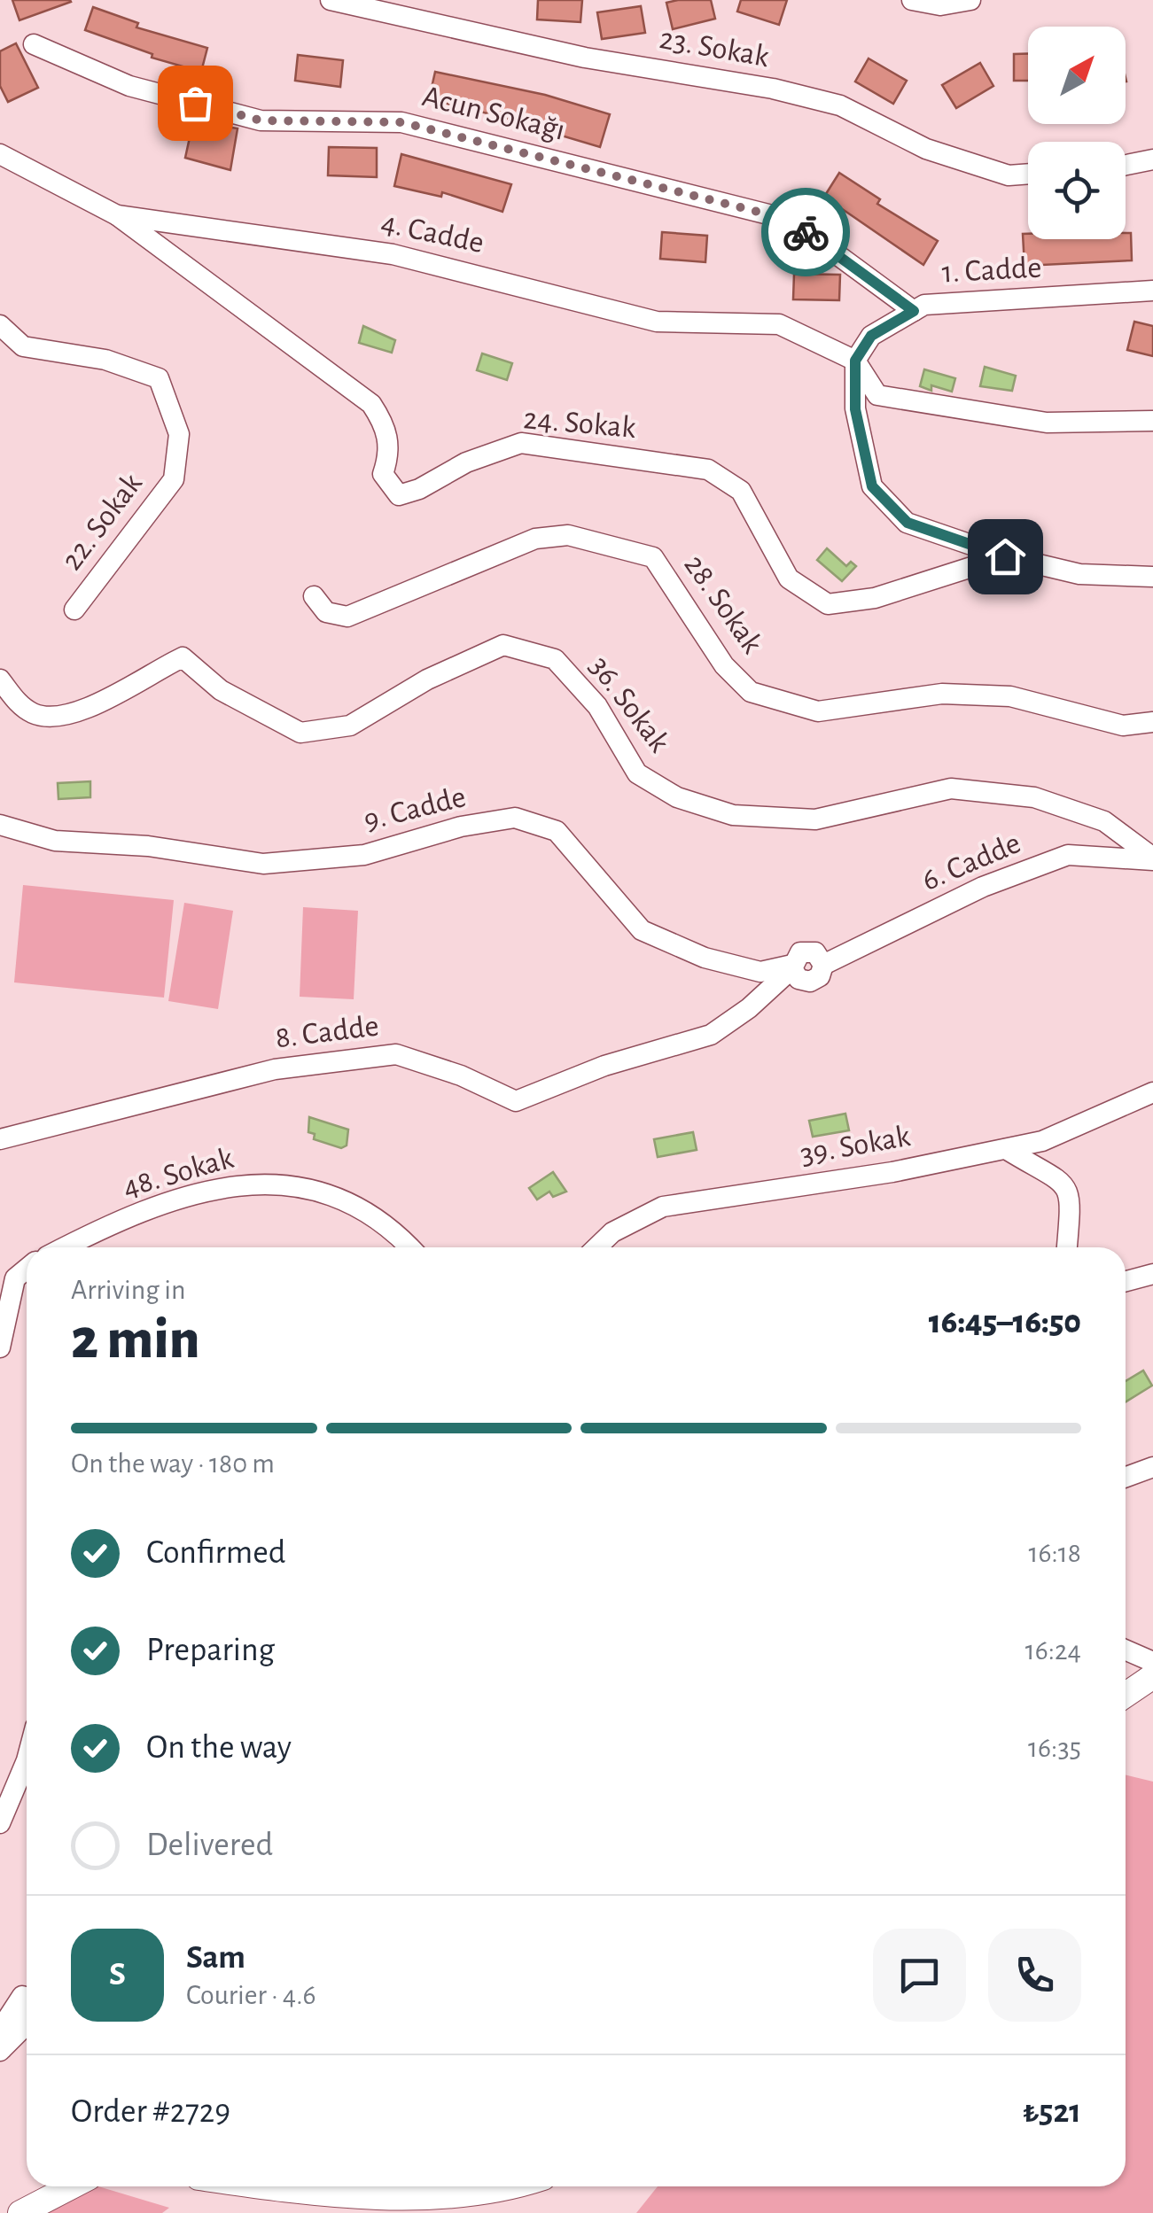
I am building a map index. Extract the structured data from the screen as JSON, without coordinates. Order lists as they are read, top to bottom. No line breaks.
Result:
{"streets":{"street":["23. Sokak","Acun Sokağı","4. Cadde","1. Cadde","24. Sokak","22. Sokak","28. Sokak","36. Sokak","9. Cadde","6. Cadde","8. Cadde","39. Sokak","48. Sokak"]},"crossings":[["Acun Sokağı","1. Cadde"],["4. Cadde","1. Cadde"],["4. Cadde","24. Sokak"],["36. Sokak","6. Cadde"],["9. Cadde","6. Cadde"],["9. Cadde","8. Cadde"],["6. Cadde","8. Cadde"]],"north":"top right","page":{"heading":["2 min","Arriving in","16:45–16:50"],"panel":["Sam","Courier · 4.6","Order #2729","₺521"],"bar":"On the way · 180 m","list":[["Confirmed","16:18"],["Preparing","16:24"],["On the way","16:35"],"Delivered"],"round":"S"}}
